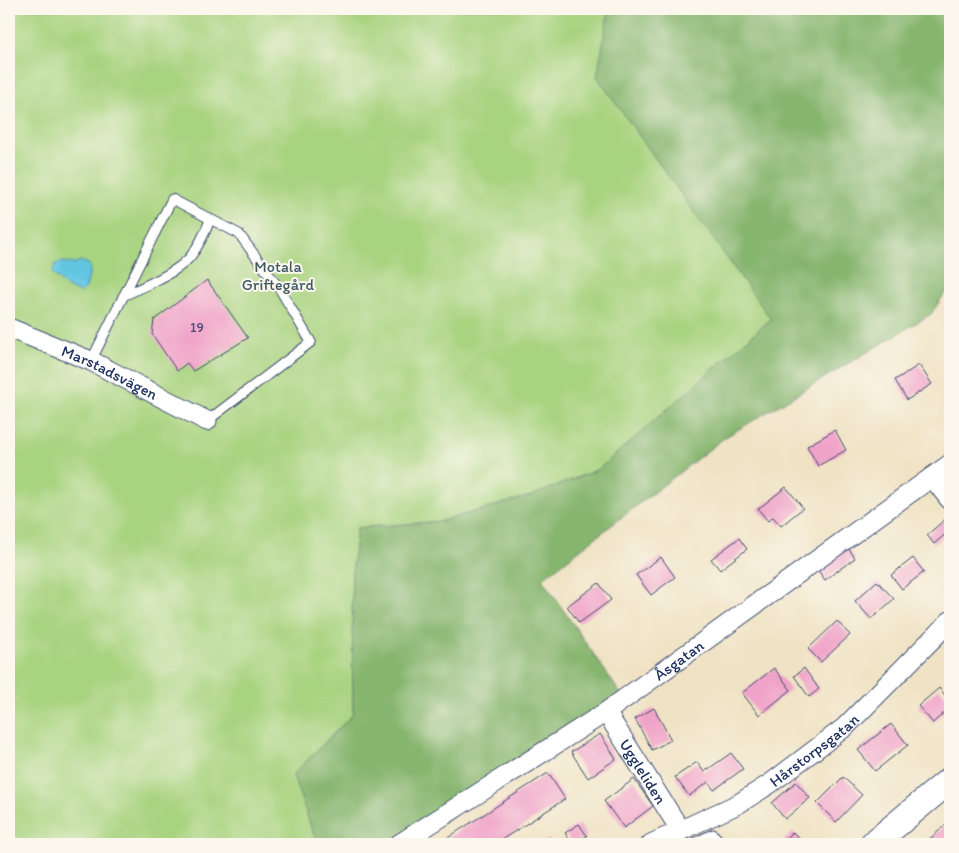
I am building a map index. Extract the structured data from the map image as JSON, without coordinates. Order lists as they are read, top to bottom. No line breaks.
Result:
{"streets":{"street":["Marstadsvägen","Åsgatan","Hårstorpsgatan","Uggleliden"]},"crossings":[["Åsgatan","Uggleliden"],["Hårstorpsgatan","Uggleliden"]],"parks":["Motala Griftegård"],"house_numbers":["19"]}
